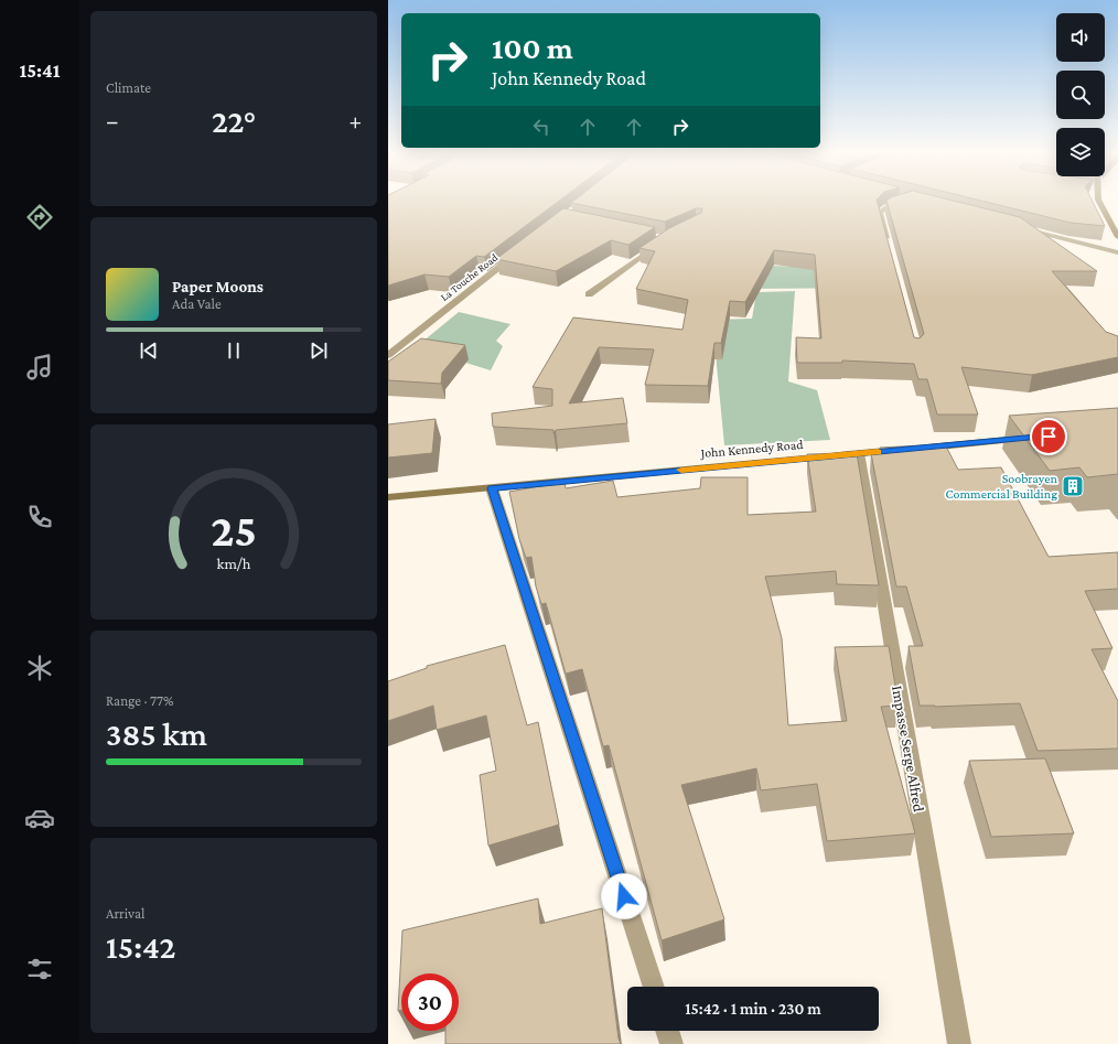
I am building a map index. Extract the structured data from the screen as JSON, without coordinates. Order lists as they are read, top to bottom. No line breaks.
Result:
{"streets":{"main road":["John Kennedy Road"],"street":["La Touche Road","Impasse Serge Alfred"]},"crossings":[["John Kennedy Road","Impasse Serge Alfred"]],"places":{"building":["Soobrayen Commercial Building"]},"page":{"tabs":"15:41","tile":["Climate",["Range · 77%","385 km"],["Arrival","15:42"]],"turn":["100 m","John Kennedy Road"],"heat":["−","22°","+"],"song":["Paper Moons","Ada Vale"],"limit":"30","trip":"15:42 · 1 min · 230 m","gauge":["25","km/h"]}}
